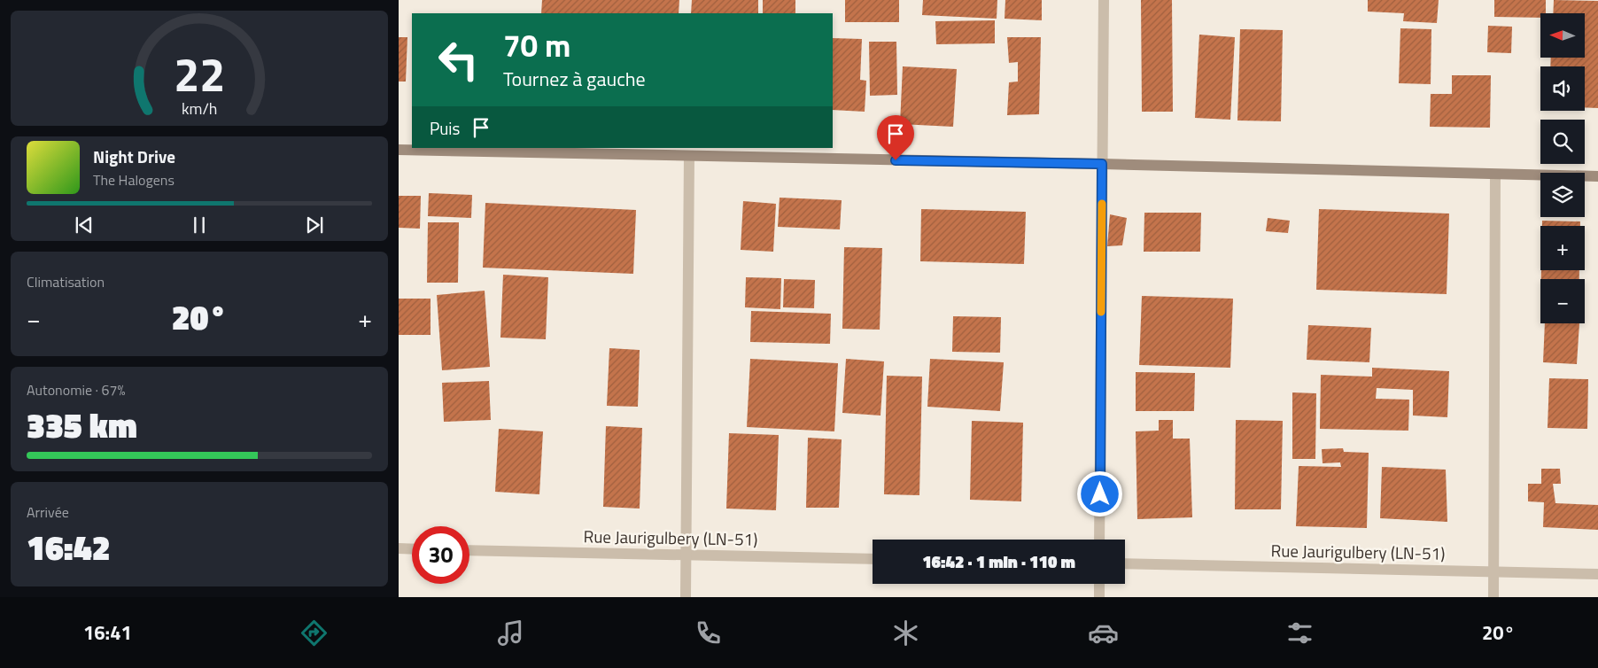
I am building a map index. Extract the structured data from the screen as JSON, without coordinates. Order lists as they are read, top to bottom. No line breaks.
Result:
{"streets":{"street":["Rue Jaurigulbery (LN-51)"]},"north":"left","page":{"map_buttons":["+","−"],"turn":["70 m","Tournez à gauche"],"then":"Puis","song":["Night Drive","The Halogens"],"tile":["Climatisation",["Autonomie · 67%","335 km"],["Arrivée","16:42"]],"heat":["−","20°","+"],"limit":"30","trip":"16:42 · 1 min · 110 m","tabs":["16:41","20°"],"gauge":["22","km/h"]}}
